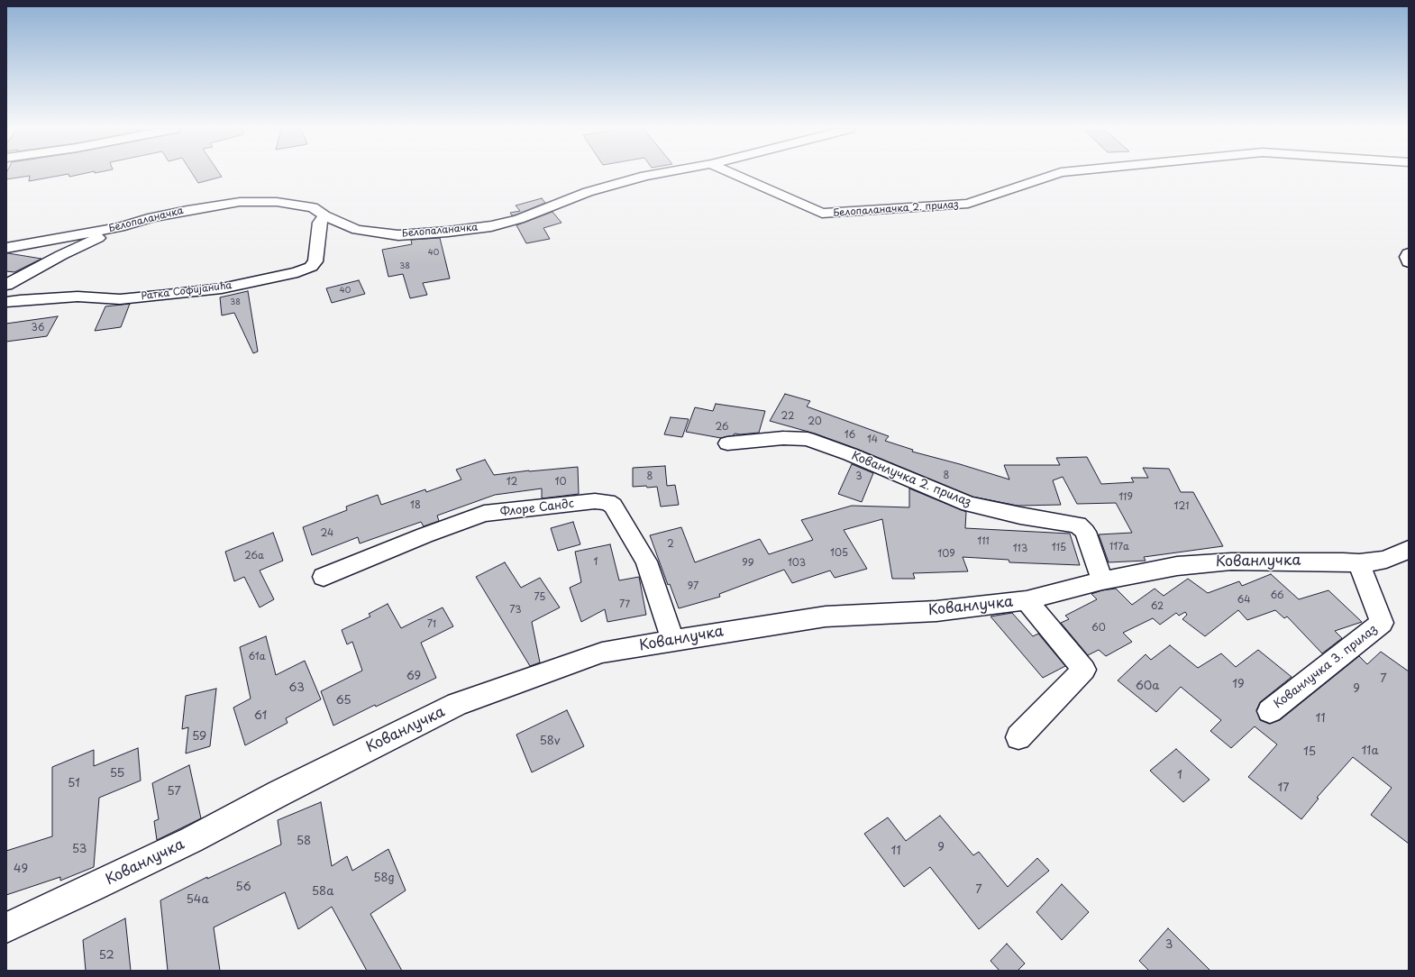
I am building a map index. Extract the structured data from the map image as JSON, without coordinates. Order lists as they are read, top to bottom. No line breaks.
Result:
{"streets":{"street":["Белопаланачка 2. прилаз","Белопаланачка","Ратка Софијанића","Кованлучка 2. прилаз","Флоре Сандс","Кованлучка","Кованлучка 3. прилаз"]},"crossings":[["Белопаланачка","Ратка Софијанића"],["Кованлучка 2. прилаз","Кованлучка"],["Флоре Сандс","Кованлучка"],["Кованлучка","Кованлучка 3. прилаз"]],"house_numbers":["40","38","40","38","36","22","20","26","16","14","8","8","3","12","10","119","18","121","24","111","2","117a","115","113","105","109","26a","1","99","103","97","66","75","64","77","62","73","71","60","61a","69","7","19","60a","63","9","65","61","11","59","58v","11a","15","55","1","51","17","57","58","9","53","11","49","58g","56","7","58a","54a","3","52"]}
